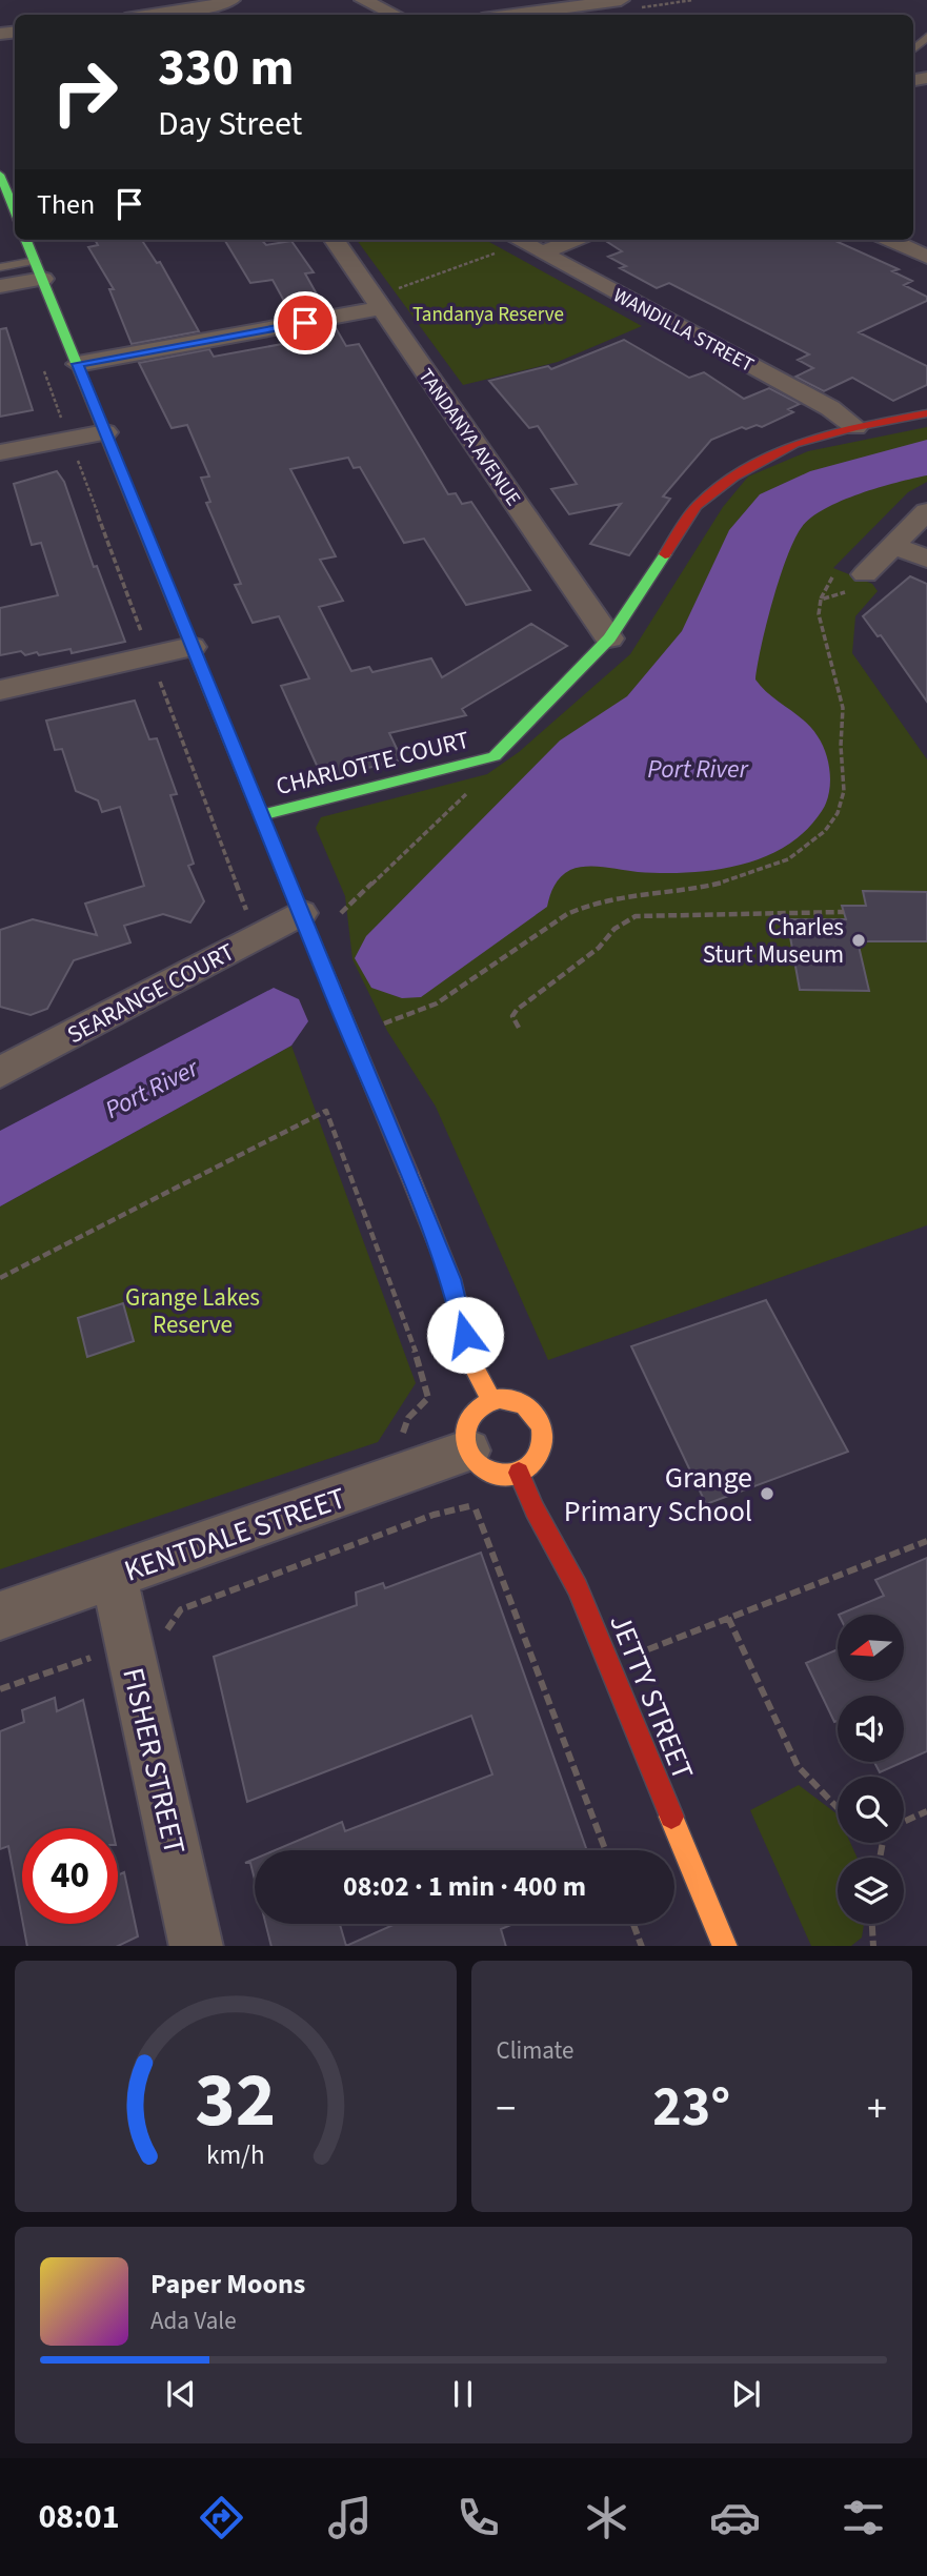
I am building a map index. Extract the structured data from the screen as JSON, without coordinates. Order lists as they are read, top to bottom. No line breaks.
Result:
{"streets":{"street":["WANDILLA STREET","TANDANYA AVENUE","CHARLOTTE COURT","SEARANGE COURT","KENTDALE STREET","JETTY STREET","FISHER STREET"]},"crossings":[["WANDILLA STREET","CHARLOTTE COURT"],["TANDANYA AVENUE","CHARLOTTE COURT"],["KENTDALE STREET","JETTY STREET"],["KENTDALE STREET","FISHER STREET"]],"water":["Port River"],"parks":["Tandanya Reserve","Grange Lakes Reserve"],"places":["Charles Sturt Museum","Grange Primary School"],"north":"left","page":{"turn":["330 m","Day Street"],"then":"Then","limit":"40","trip":"08:02 · 1 min · 400 m","tile":"Climate","heat":["−","23°","+"],"song":["Paper Moons","Ada Vale"],"tabs":"08:01","gauge":["32","km/h"]}}
